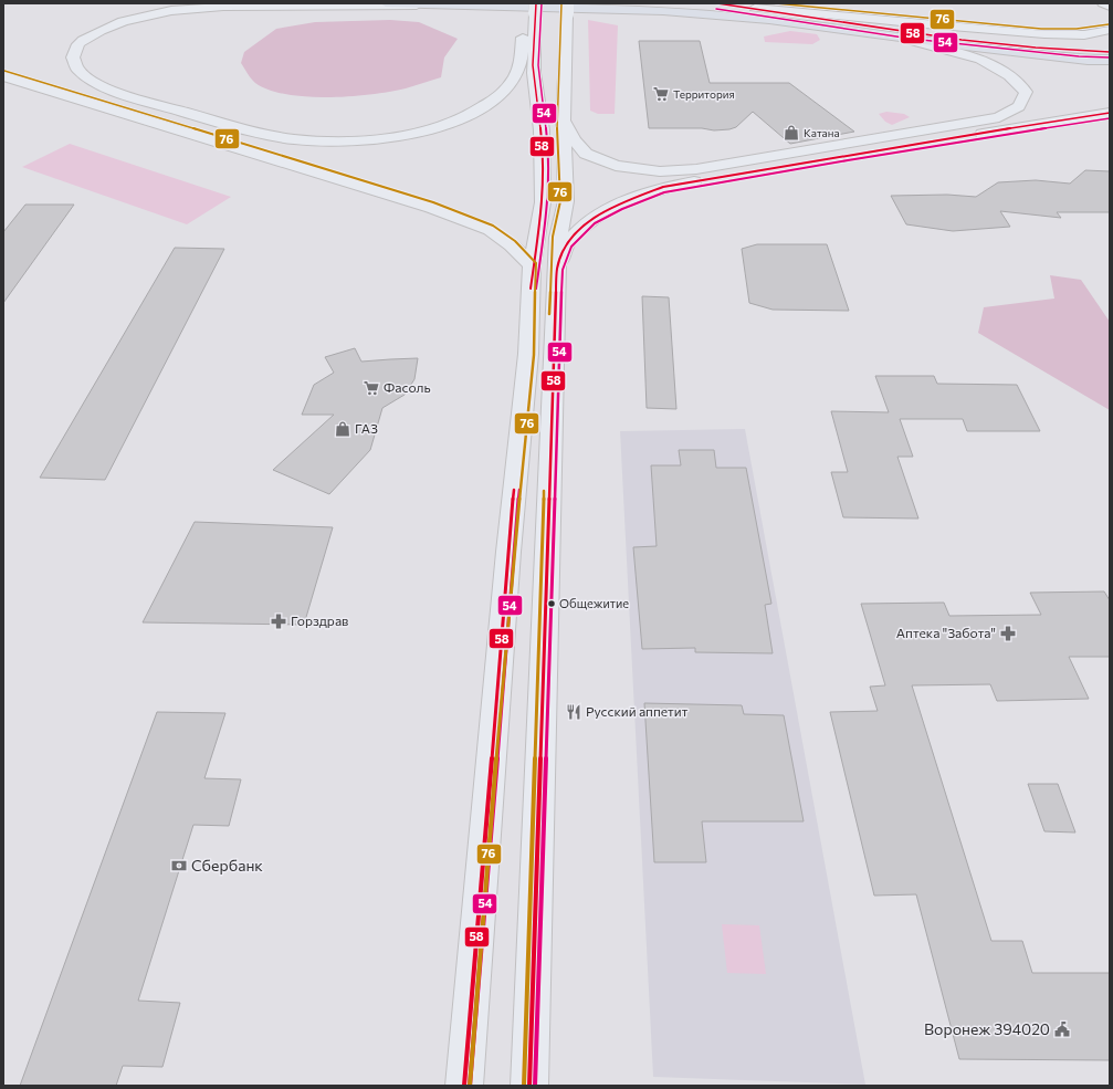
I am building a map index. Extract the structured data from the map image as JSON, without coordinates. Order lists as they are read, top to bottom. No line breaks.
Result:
{"places":{"supermarket":["Территория","Фасоль"],"shop":["Катана","ГАЗ"],"other":["Общежитие"],"pharmacy":["Горздрав","Аптека \"Забота\""],"restaurant":["Русский аппетит"],"bank":["Сбербанк"],"public building":["Воронеж 394020"]},"lines":["transit line 58","transit line 54","transit line 76"]}
